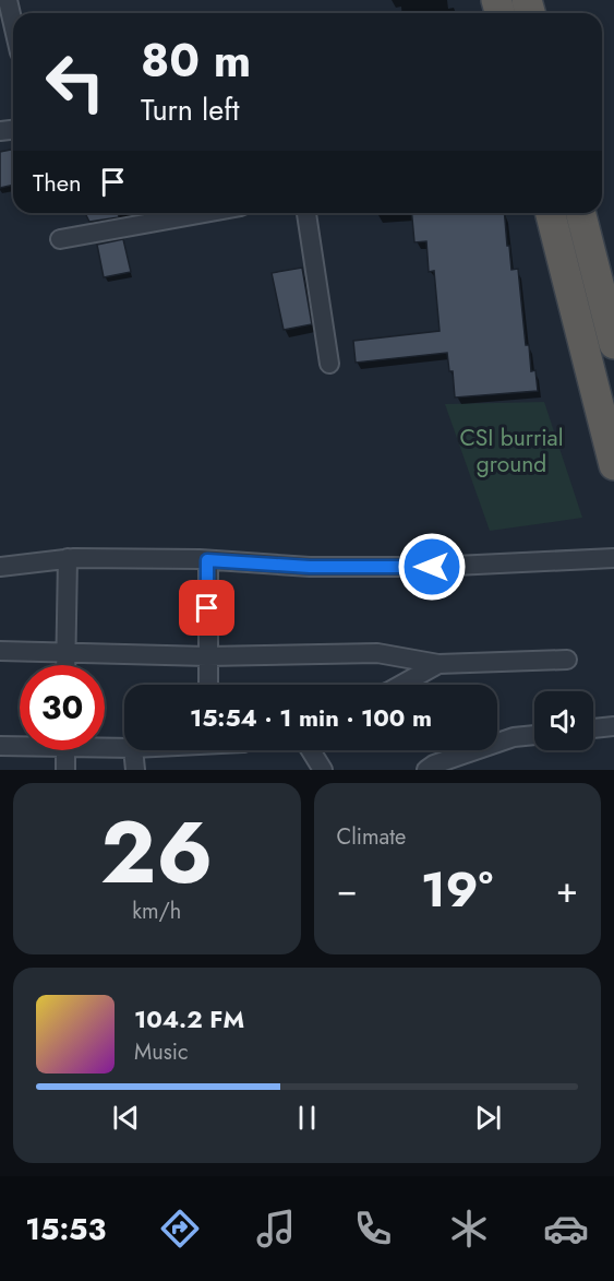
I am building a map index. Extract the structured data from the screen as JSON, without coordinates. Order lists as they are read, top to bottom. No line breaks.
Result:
{"parks":["CSI burrial ground"],"page":{"turn":["80 m","Turn left"],"then":"Then","limit":"30","trip":"15:54 · 1 min · 100 m","tile":[["26","km/h"],"Climate"],"heat":["−","19°","+"],"song":["104.2 FM","Music"],"tabs":"15:53"}}
